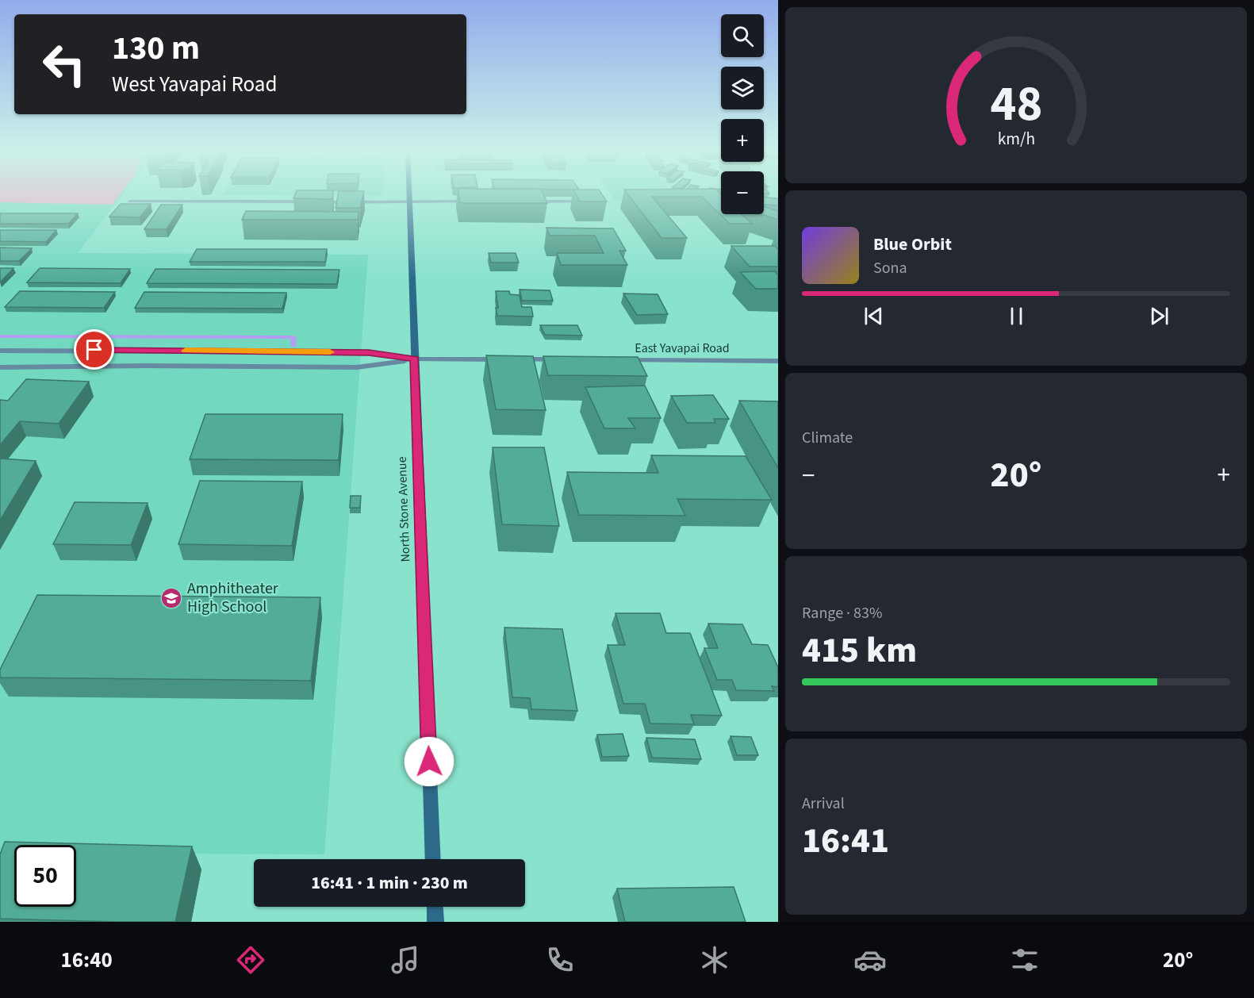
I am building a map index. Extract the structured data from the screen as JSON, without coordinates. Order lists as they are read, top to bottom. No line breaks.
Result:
{"streets":{"main road":["North Stone Avenue"],"street":["East Yavapai Road"]},"places":{"school or university":["Amphitheater High School"]},"page":{"map_buttons":["+","−"],"turn":["130 m","West Yavapai Road"],"song":["Blue Orbit","Sona"],"tile":["Climate",["Range · 83%","415 km"],["Arrival","16:41"]],"heat":["−","20°","+"],"limit":"50","trip":"16:41 · 1 min · 230 m","tabs":["16:40","20°"],"gauge":["48","km/h"]}}
